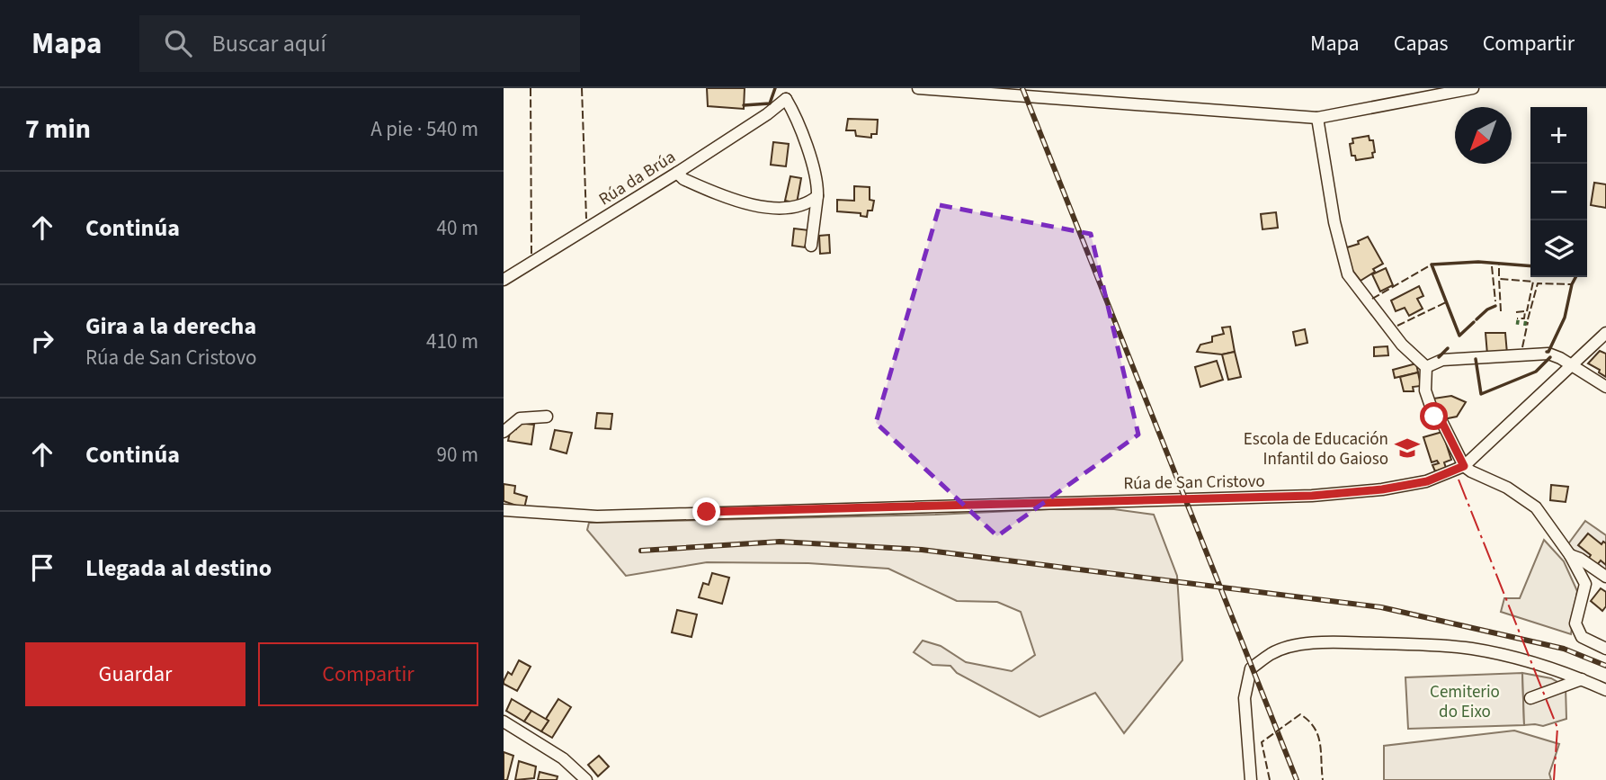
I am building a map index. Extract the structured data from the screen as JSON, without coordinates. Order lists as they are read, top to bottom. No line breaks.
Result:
{"streets":{"street":["Rúa da Brúa","Rúa de San Cristovo"]},"parks":["Cemiterio do Eixo"],"places":{"school or university":["Escola de Educación Infantil do Gaioso"]},"north":"bottom left","page":{"header":"Mapa","search":"Buscar aquí","nav":["Mapa","Capas","Compartir"],"heading":["7 min","A pie · 540 m"],"map_buttons":["+","−"],"list":[["Continúa","40 m"],["Gira a la derecha","Rúa de San Cristovo","410 m"],["Continúa","90 m"],"Llegada al destino"],"buttons":["Guardar","Compartir"]}}
